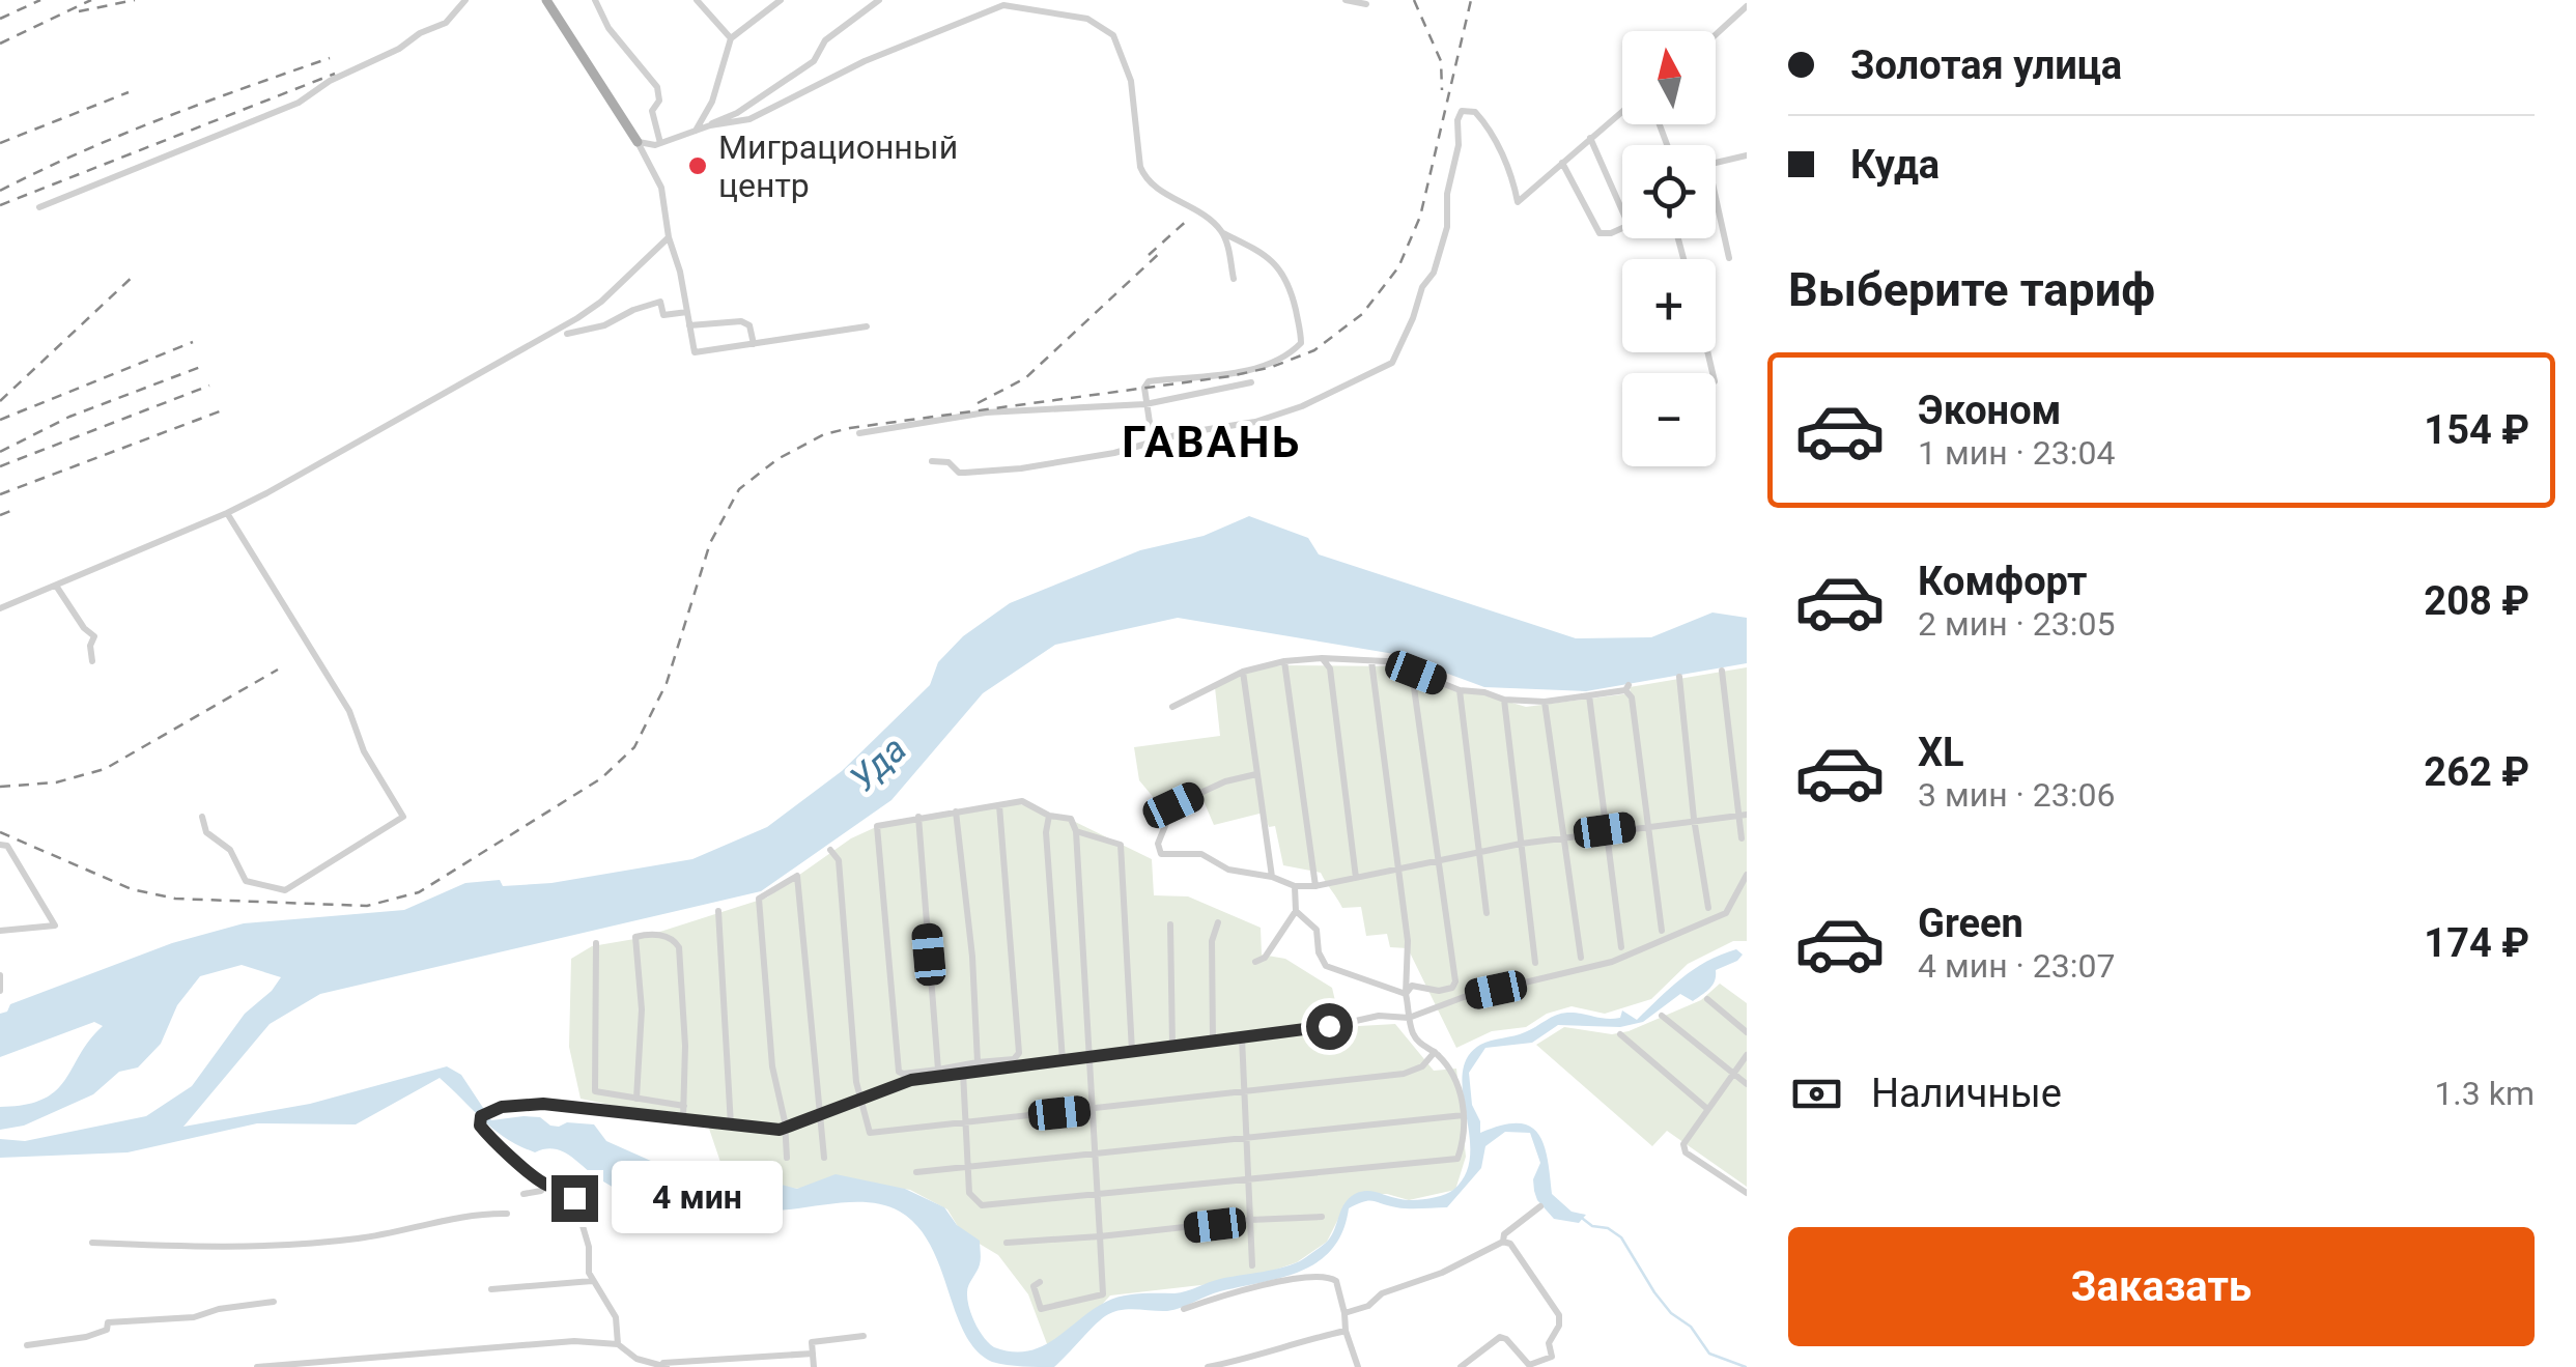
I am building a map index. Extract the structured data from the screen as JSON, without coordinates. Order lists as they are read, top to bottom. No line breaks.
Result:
{"districts":["ГАВАНЬ"],"water":["Уда"],"places":["Миграционный центр"],"north":"top","page":{"banner":["Золотая улица","Куда"],"map_buttons":["+","−"],"heading":"Выберите тариф","list":[{"name":"Эконом","note":"1 мин · 23:04","value":"154 ₽"},{"name":"Комфорт","note":"2 мин · 23:05","value":"208 ₽"},{"name":"XL","note":"3 мин · 23:06","value":"262 ₽"},{"name":"Green","note":"4 мин · 23:07","value":"174 ₽"}],"pay":["Наличные","1.3 km"],"bubble":"4 мин","buttons":"Заказать"}}
